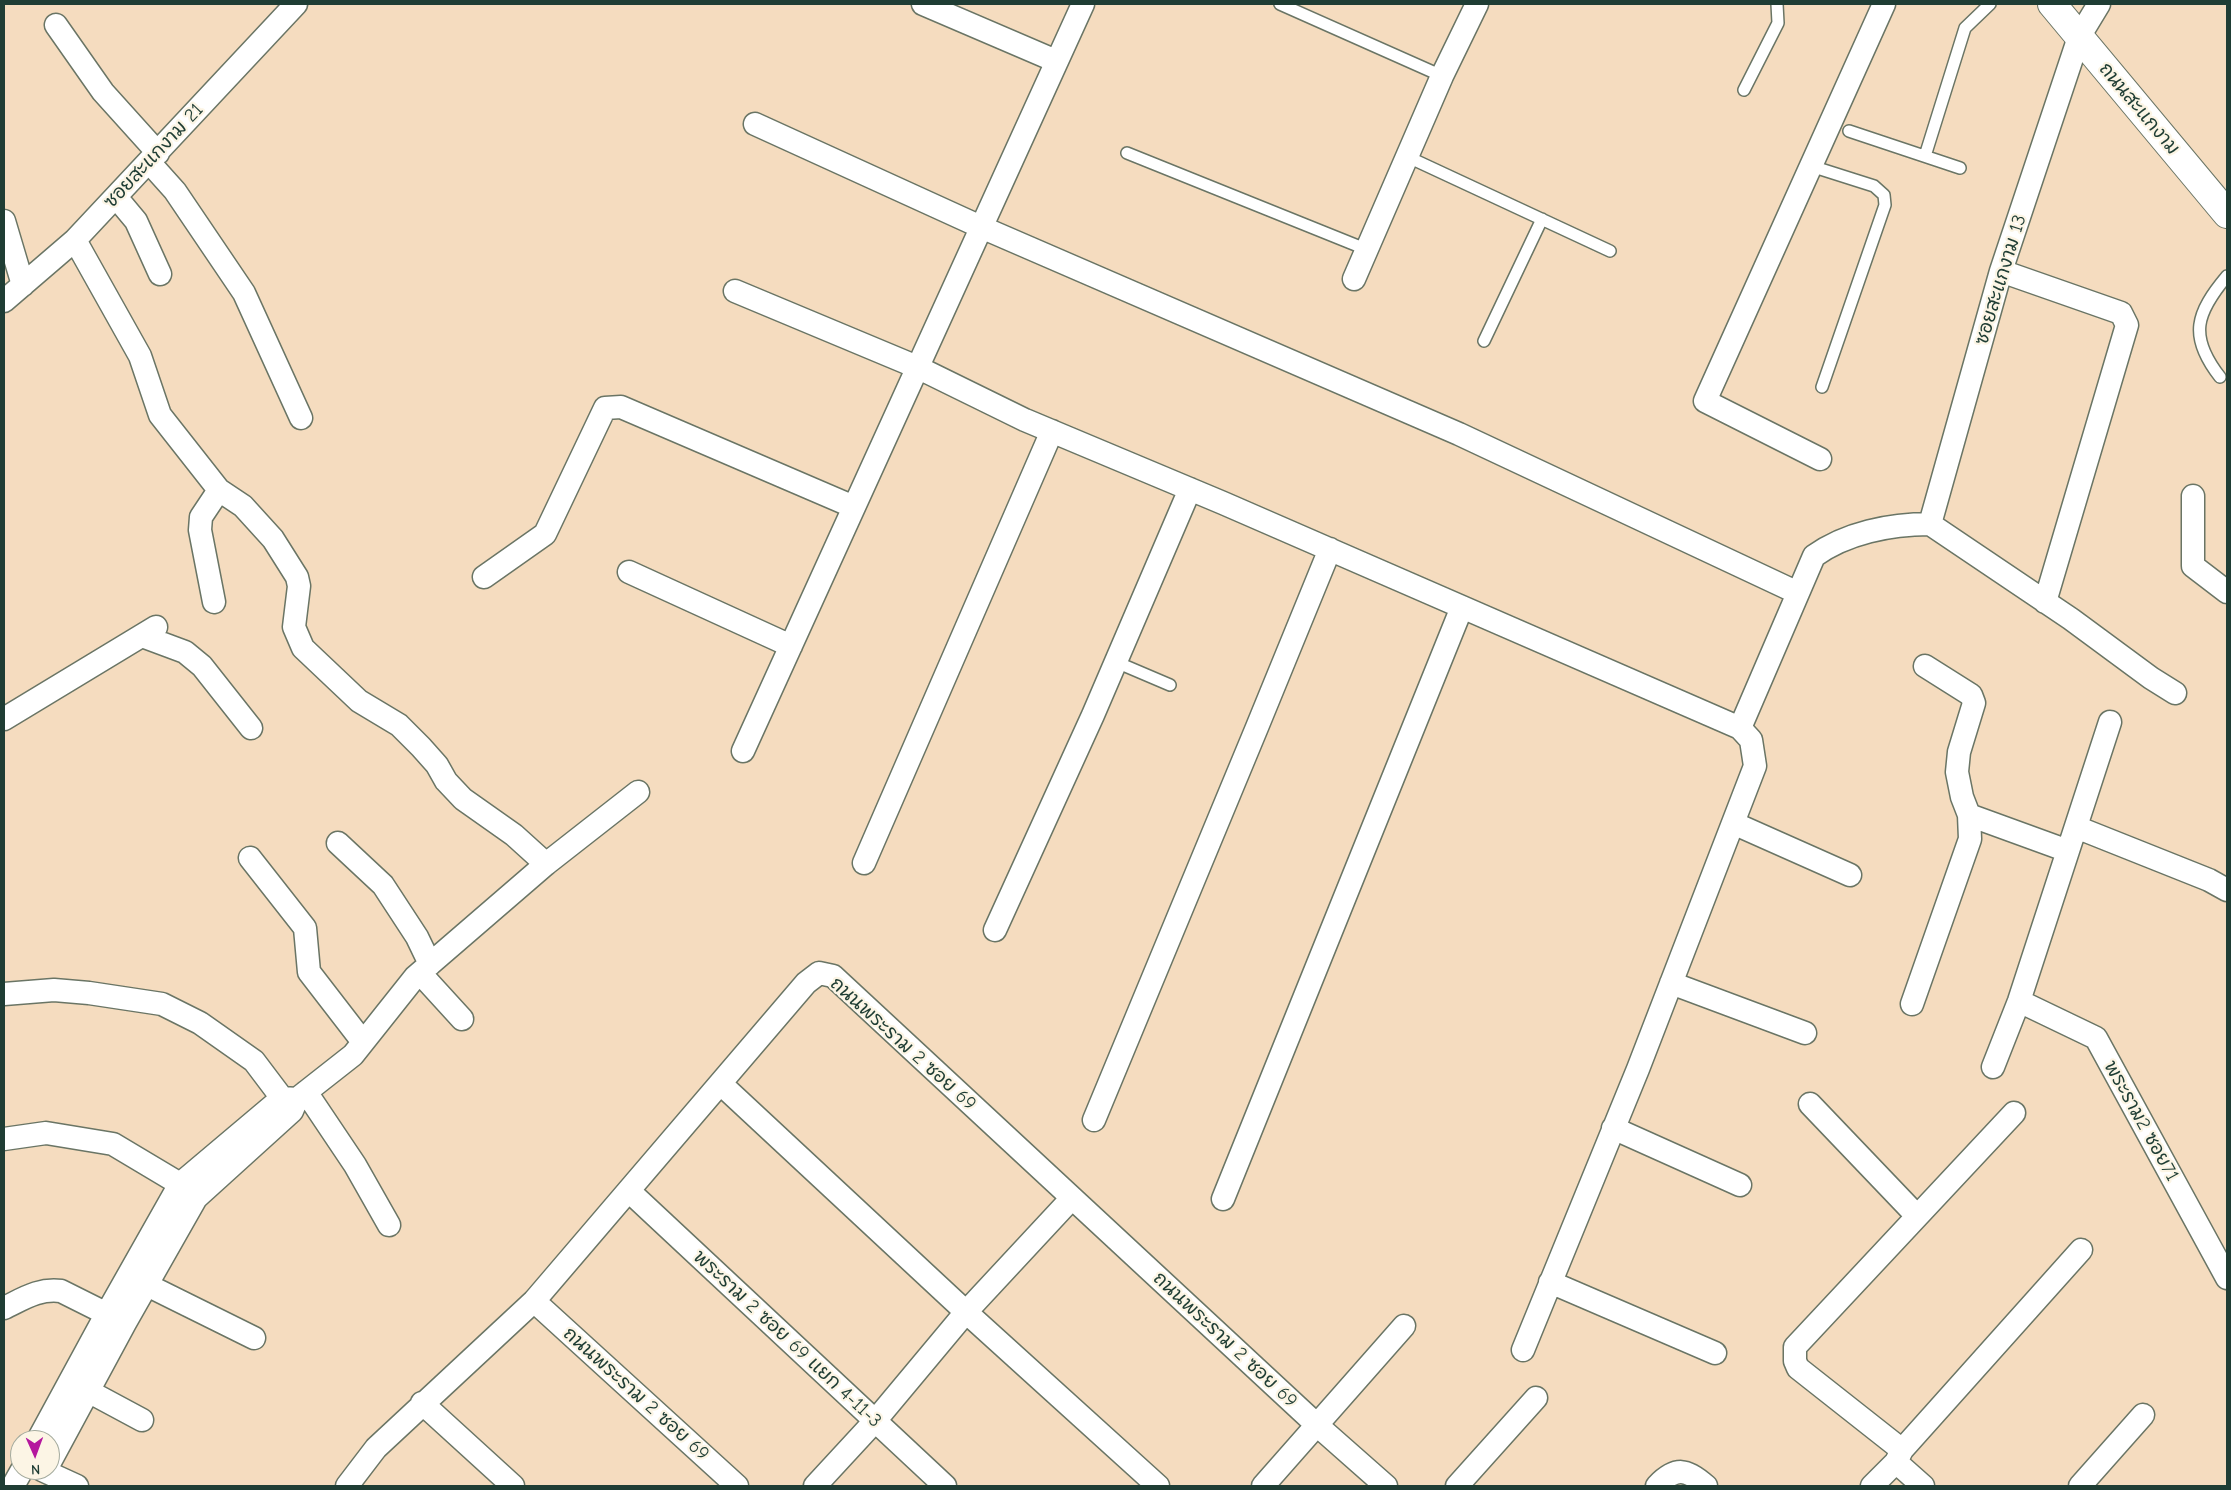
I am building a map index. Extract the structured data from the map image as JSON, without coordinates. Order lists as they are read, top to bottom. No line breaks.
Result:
{"streets":{"street":["ถนนสะแกงาม","ซอยสะแกงาม 21","ซอยสะแกงาม 13","ถนนพระราม 2 ซอย 69","พระราม2 ซอย71","พระราม 2 ซอย 69 แยก 4-11-3"]},"crossings":[["ถนนสะแกงาม","ซอยสะแกงาม 13"],["ถนนพระราม 2 ซอย 69","พระราม 2 ซอย 69 แยก 4-11-3"]],"north":"bottom"}
